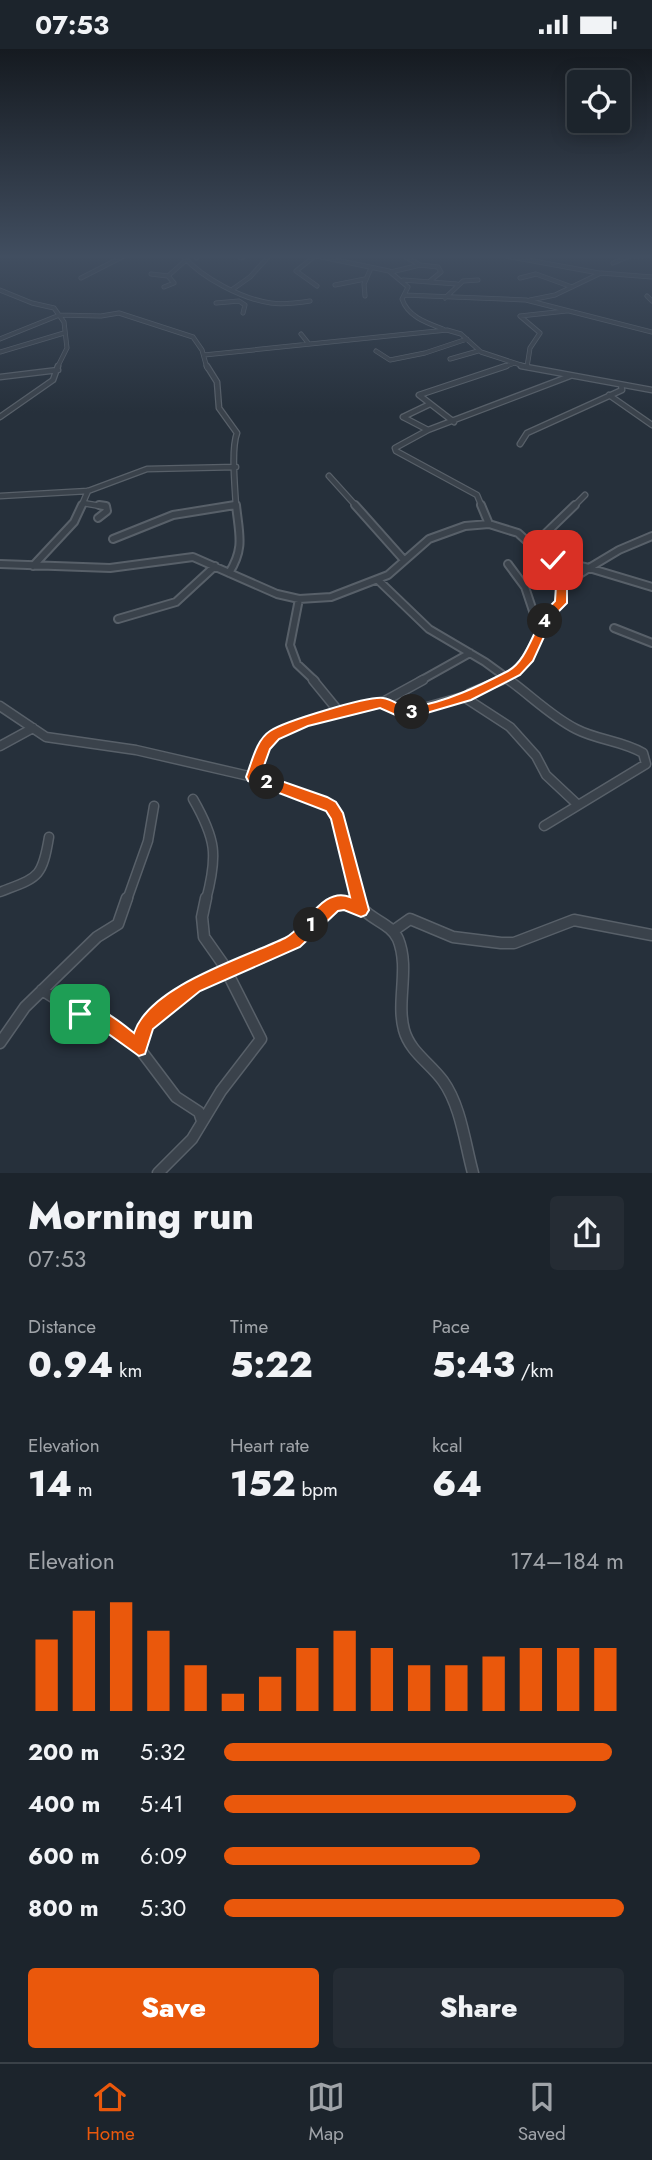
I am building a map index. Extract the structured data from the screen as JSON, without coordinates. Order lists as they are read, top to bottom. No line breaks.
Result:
{"page":{"status":"07:53","pins":["4","3","2","1"],"heading":["Morning run","07:53"],"stats":[["Distance","0.94 km"],["Time","5:22"],["Pace","5:43 /km"],["Elevation","14 m"],["Heart rate","152 bpm"],["kcal","64"]],"chart":["Elevation","174–184 m"],"list":[{"name":"200 m","note":"5:32"},{"name":"400 m","note":"5:41"},{"name":"600 m","note":"6:09"},{"name":"800 m","note":"5:30"}],"buttons":["Save","Share"],"tabs":["Home","Map","Saved"]}}
